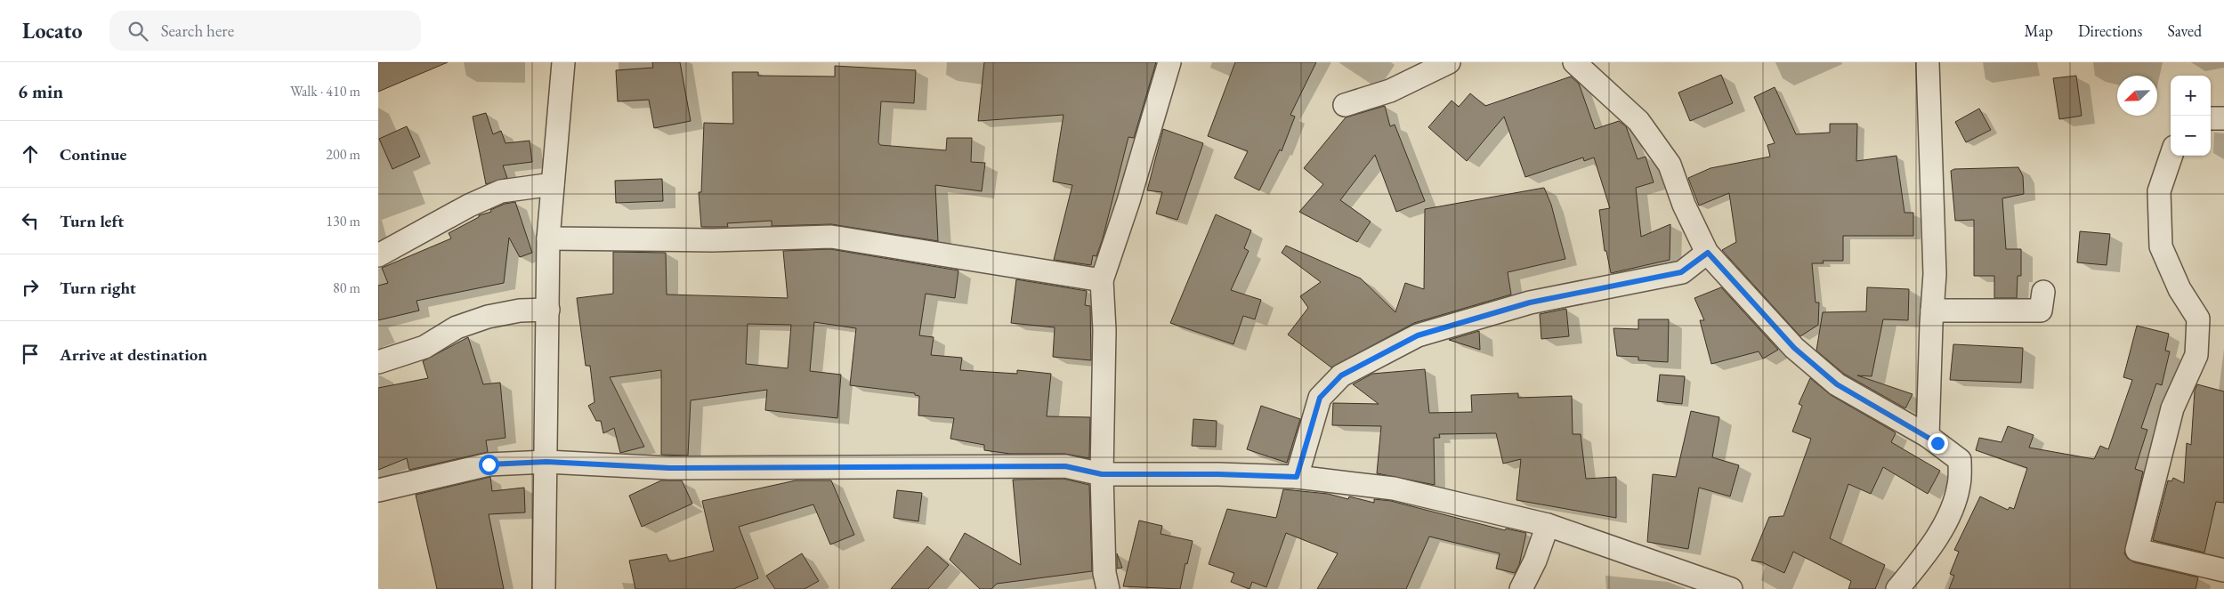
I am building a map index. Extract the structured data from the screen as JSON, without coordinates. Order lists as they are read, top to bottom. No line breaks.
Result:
{"north":"bottom left","page":{"header":"Locato","search":"Search here","nav":["Map","Directions","Saved"],"heading":["6 min","Walk · 410 m"],"map_buttons":["+","−"],"list":[["Continue","200 m"],["Turn left","130 m"],["Turn right","80 m"],"Arrive at destination"]}}
